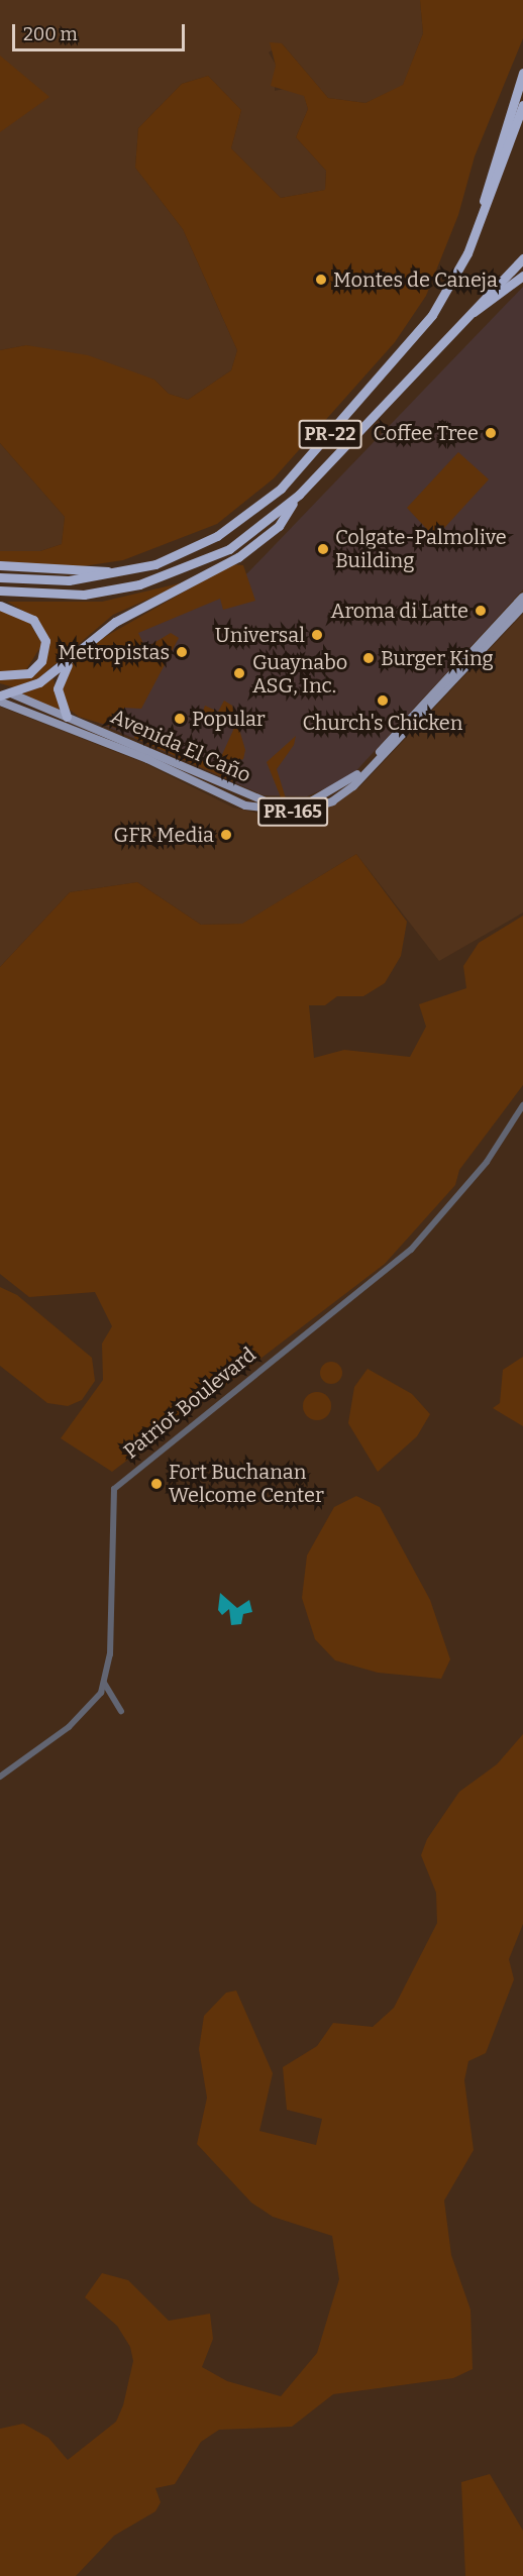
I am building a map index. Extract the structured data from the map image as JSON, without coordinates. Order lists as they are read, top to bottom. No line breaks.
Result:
{"streets":{"highway":["PR-22","Avenida El Caño","PR-165"],"street":["Patriot Boulevard"]},"places":["Montes de Caneja","Coffee Tree","Colgate-Palmolive Building","Aroma di Latte","Universal","Metropistas","Burger King","Guaynabo ASG, Inc.","Church's Chicken","Popular","GFR Media","Fort Buchanan Welcome Center"],"scale_bar":"200 m"}
